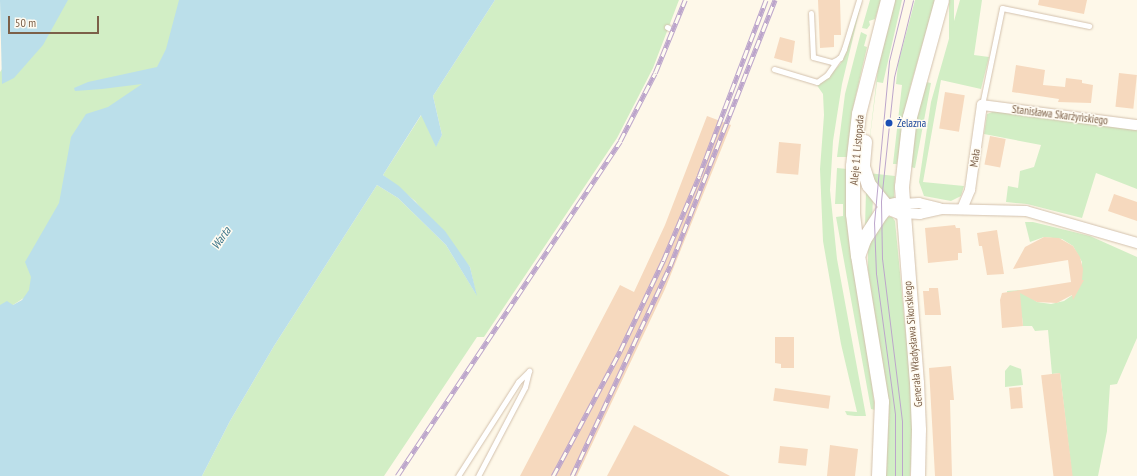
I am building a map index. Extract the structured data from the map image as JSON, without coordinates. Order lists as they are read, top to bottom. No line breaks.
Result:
{"streets":{"main road":["Aleje 11 Listopada","Generała Władysława Sikorskiego"],"street":["Stanisława Skarżyńskiego","Mała"]},"crossings":[["Stanisława Skarżyńskiego","Mała"]],"water":["Warta"],"places":["Żelazna"],"scale_bar":"50 m"}
